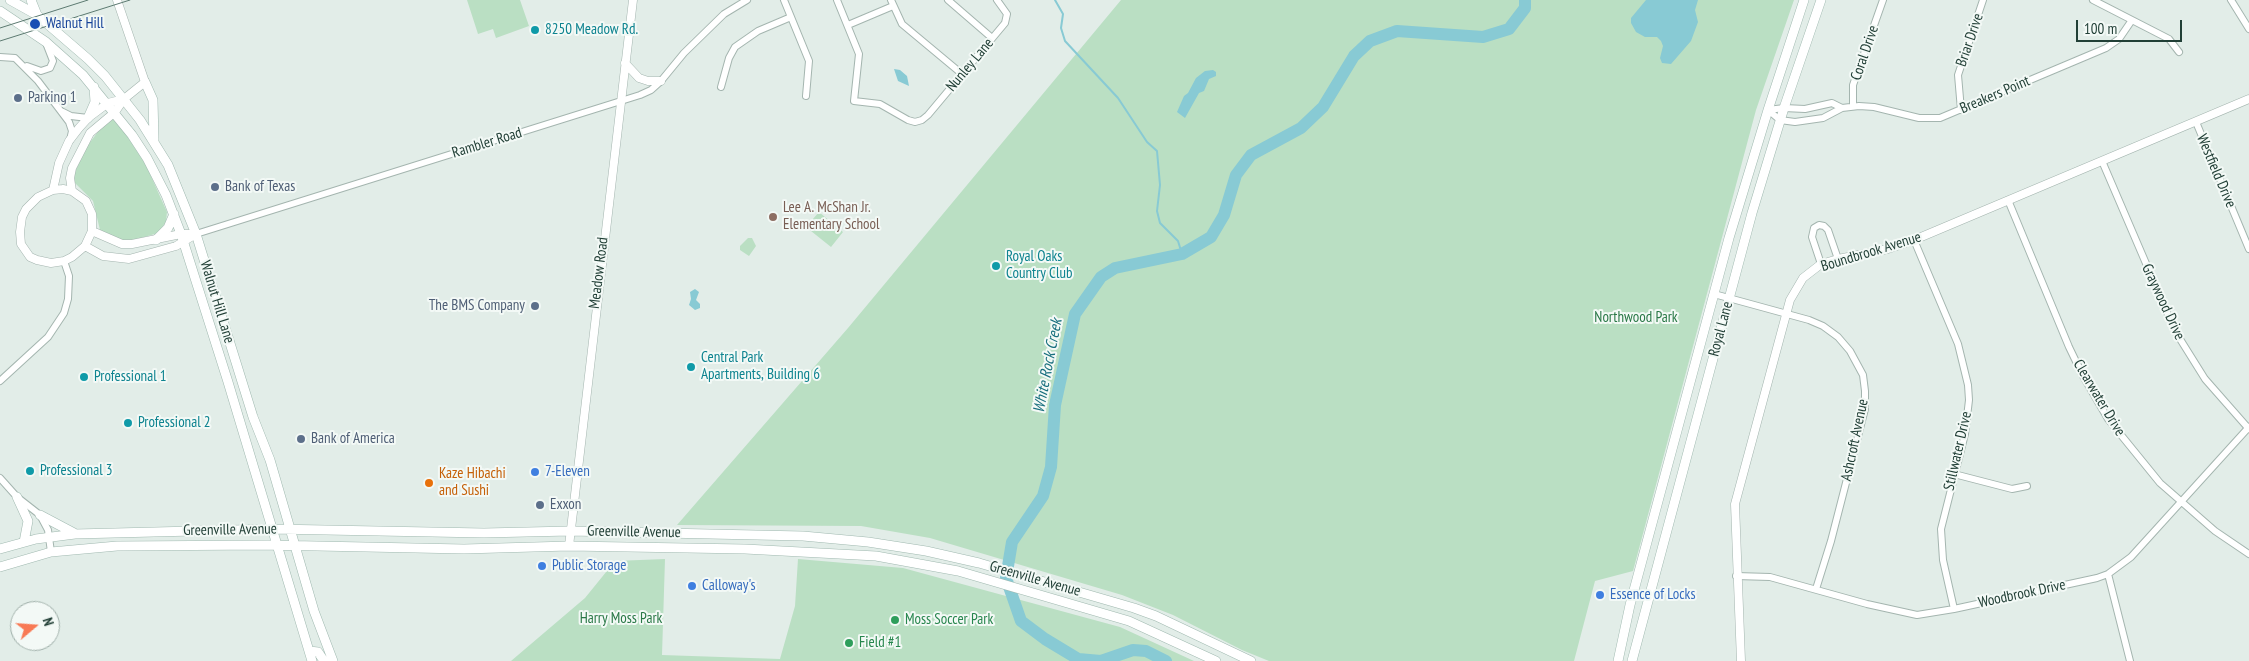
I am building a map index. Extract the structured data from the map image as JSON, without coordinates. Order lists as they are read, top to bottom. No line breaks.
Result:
{"streets":{"main road":["Walnut Hill Lane","Royal Lane","Greenville Avenue"],"street":["Briar Drive","Coral Drive","Nunley Lane","Breakers Point","Rambler Road","Westfield Drive","Boundbrook Avenue","Meadow Road","Graywood Drive","Clearwater Drive","Ashcroft Avenue","Stillwater Drive","Woodbrook Drive"]},"crossings":[["Briar Drive","Breakers Point"],["Coral Drive","Breakers Point"],["Breakers Point","Royal Lane"],["Rambler Road","Meadow Road"],["Rambler Road","Walnut Hill Lane"],["Westfield Drive","Boundbrook Avenue"],["Boundbrook Avenue","Graywood Drive"],["Boundbrook Avenue","Clearwater Drive"],["Boundbrook Avenue","Ashcroft Avenue"],["Boundbrook Avenue","Stillwater Drive"],["Boundbrook Avenue","Woodbrook Drive"],["Meadow Road","Greenville Avenue"],["Walnut Hill Lane","Greenville Avenue"],["Graywood Drive","Woodbrook Drive"],["Royal Lane","Ashcroft Avenue"],["Clearwater Drive","Woodbrook Drive"],["Ashcroft Avenue","Woodbrook Drive"],["Stillwater Drive","Woodbrook Drive"]],"water":["White Rock Creek"],"parks":["Northwood Park","Harry Moss Park"],"places":["Walnut Hill","8250 Meadow Rd.","Parking 1","Bank of Texas","Lee A. McShan Jr. Elementary School","Royal Oaks Country Club","The BMS Company","Central Park Apartments, Building 6","Professional 1","Professional 2","Bank of America","Professional 3","7-Eleven","Kaze Hibachi and Sushi","Exxon","Public Storage","Calloway's","Essence of Locks","Moss Soccer Park","Field #1"],"scale_bar":"100 m","north":"right"}
